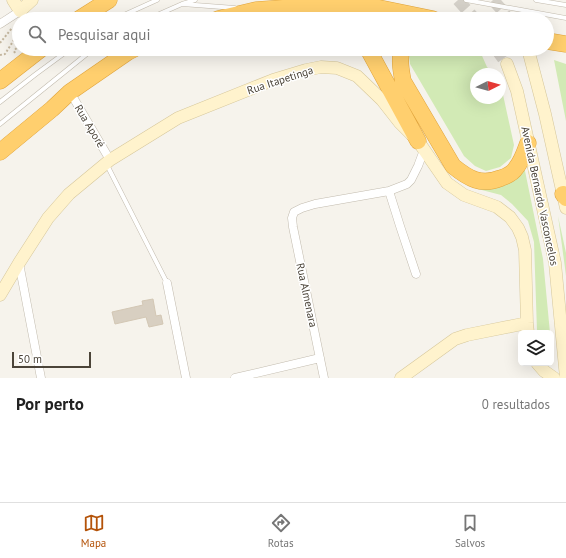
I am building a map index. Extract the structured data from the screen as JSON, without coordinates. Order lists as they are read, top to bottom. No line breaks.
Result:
{"streets":{"street":["Rua Itapetinga","Rua Aporé","Avenida Bernardo Vasconcelos","Rua Almenara"]},"crossings":[["Rua Itapetinga","Rua Aporé"]],"scale_bar":"50 m","north":"right","page":{"search":"Pesquisar aqui","scale":"50 m","heading":["Por perto","0 resultados"],"nav":["Mapa","Rotas","Salvos"]}}
